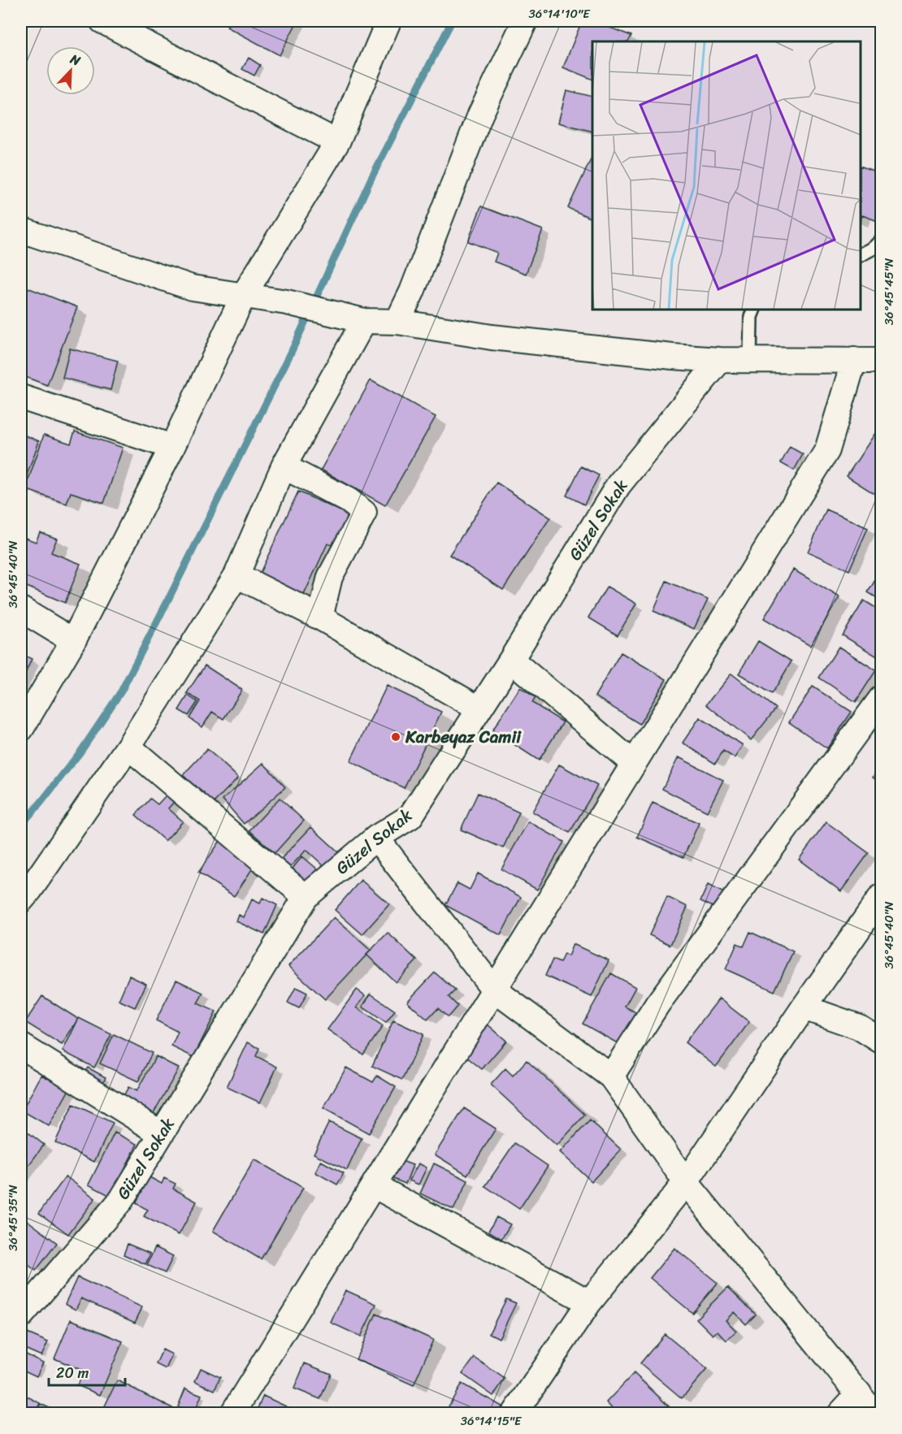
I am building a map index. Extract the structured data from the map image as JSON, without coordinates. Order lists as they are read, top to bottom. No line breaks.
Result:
{"streets":{"street":["Güzel Sokak"]},"places":["Karbeyaz Camii"],"scale_bar":"20 m","north":"top right","coordinates":["36°14'10\"E","36°45'45\"N","36°45'40\"N","36°45'35\"N","36°14'15\"E"]}
